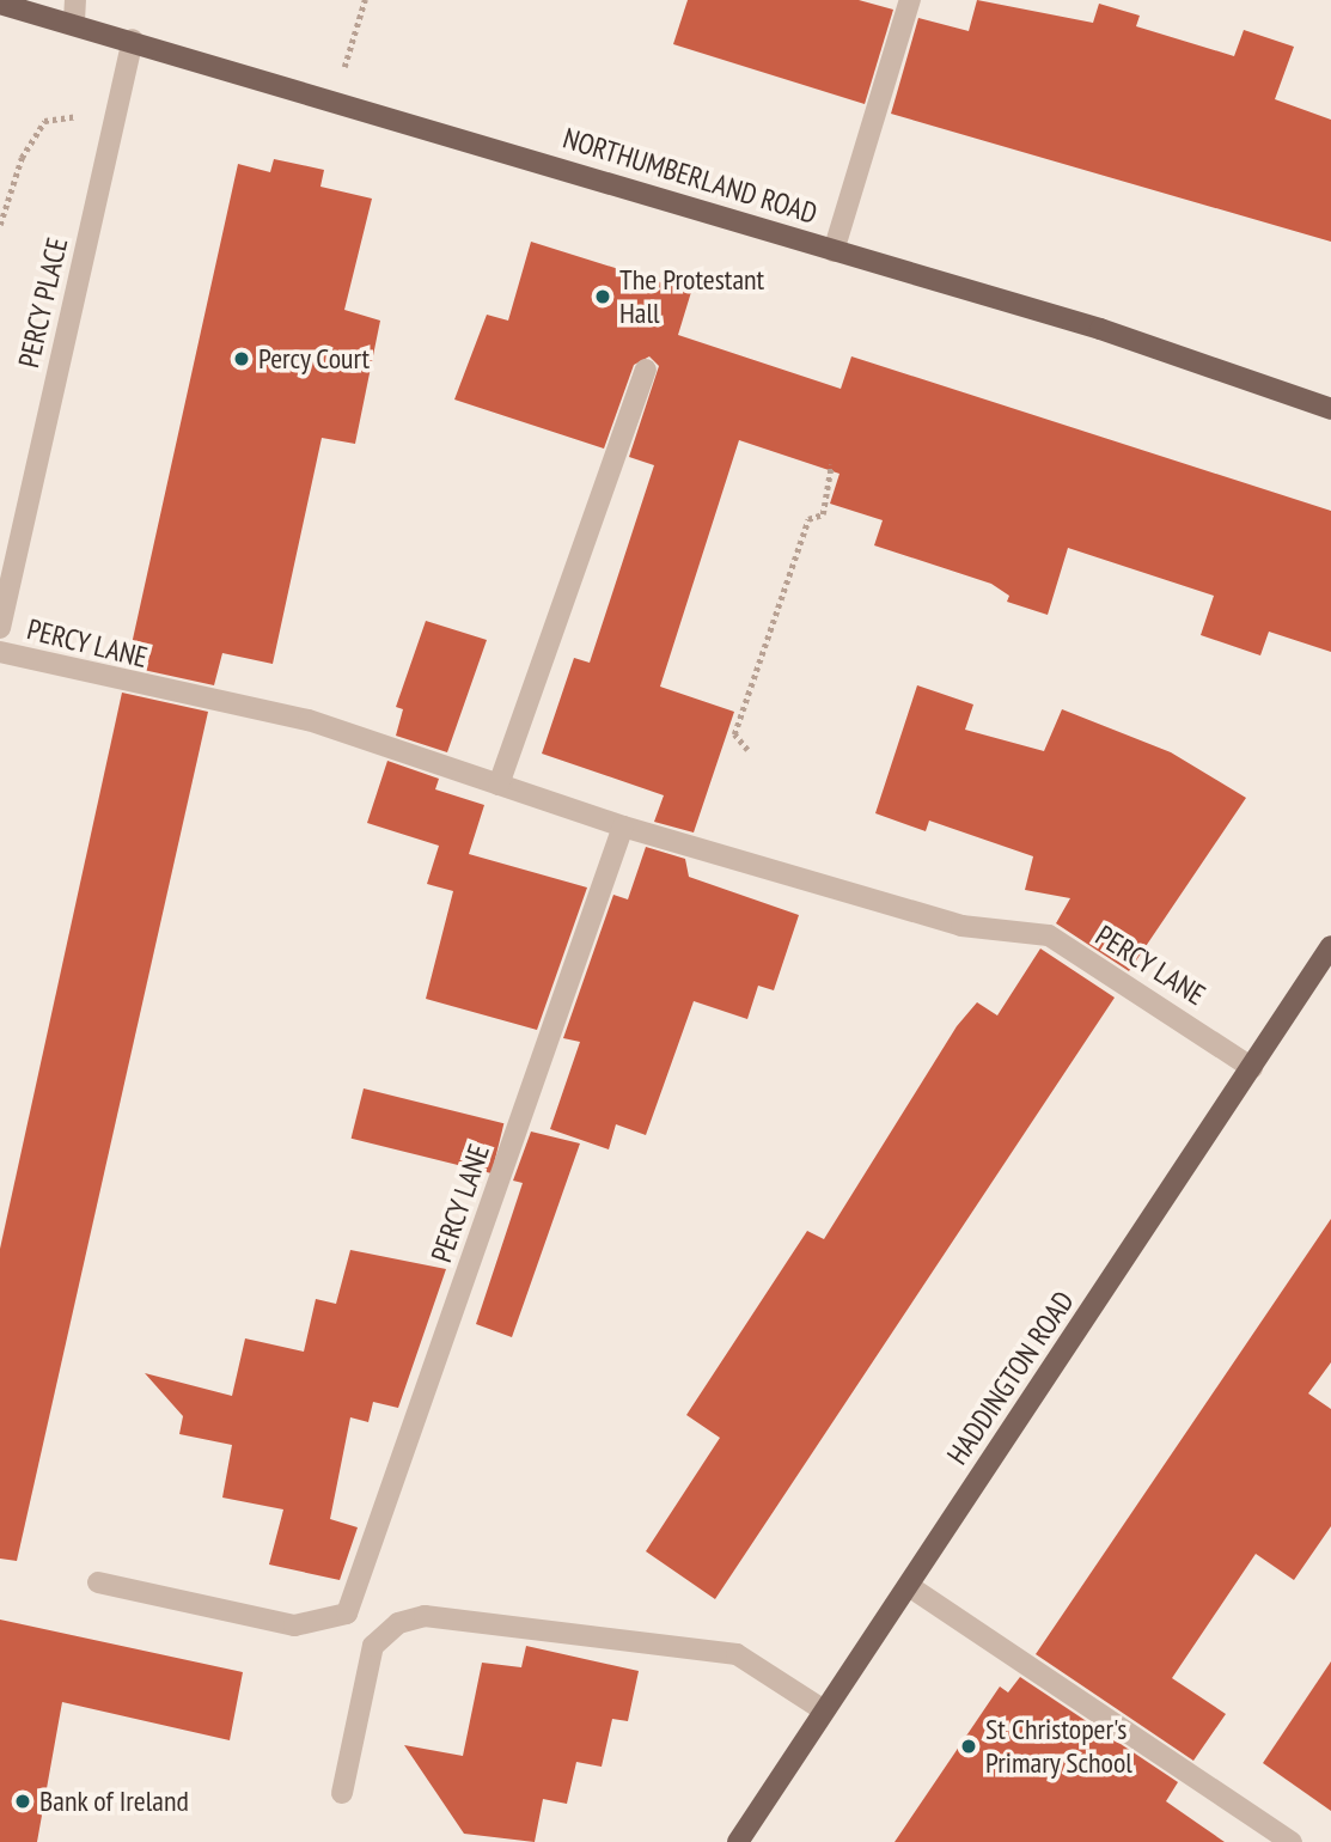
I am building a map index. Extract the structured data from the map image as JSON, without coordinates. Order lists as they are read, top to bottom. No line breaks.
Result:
{"streets":{"main road":["NORTHUMBERLAND ROAD","HADDINGTON ROAD"],"street":["PERCY PLACE","PERCY LANE"]},"crossings":[["NORTHUMBERLAND ROAD","PERCY PLACE"],["PERCY LANE","HADDINGTON ROAD"]],"places":["The Protestant Hall","Percy Court","St Christoper's Primary School","Bank of Ireland"]}
